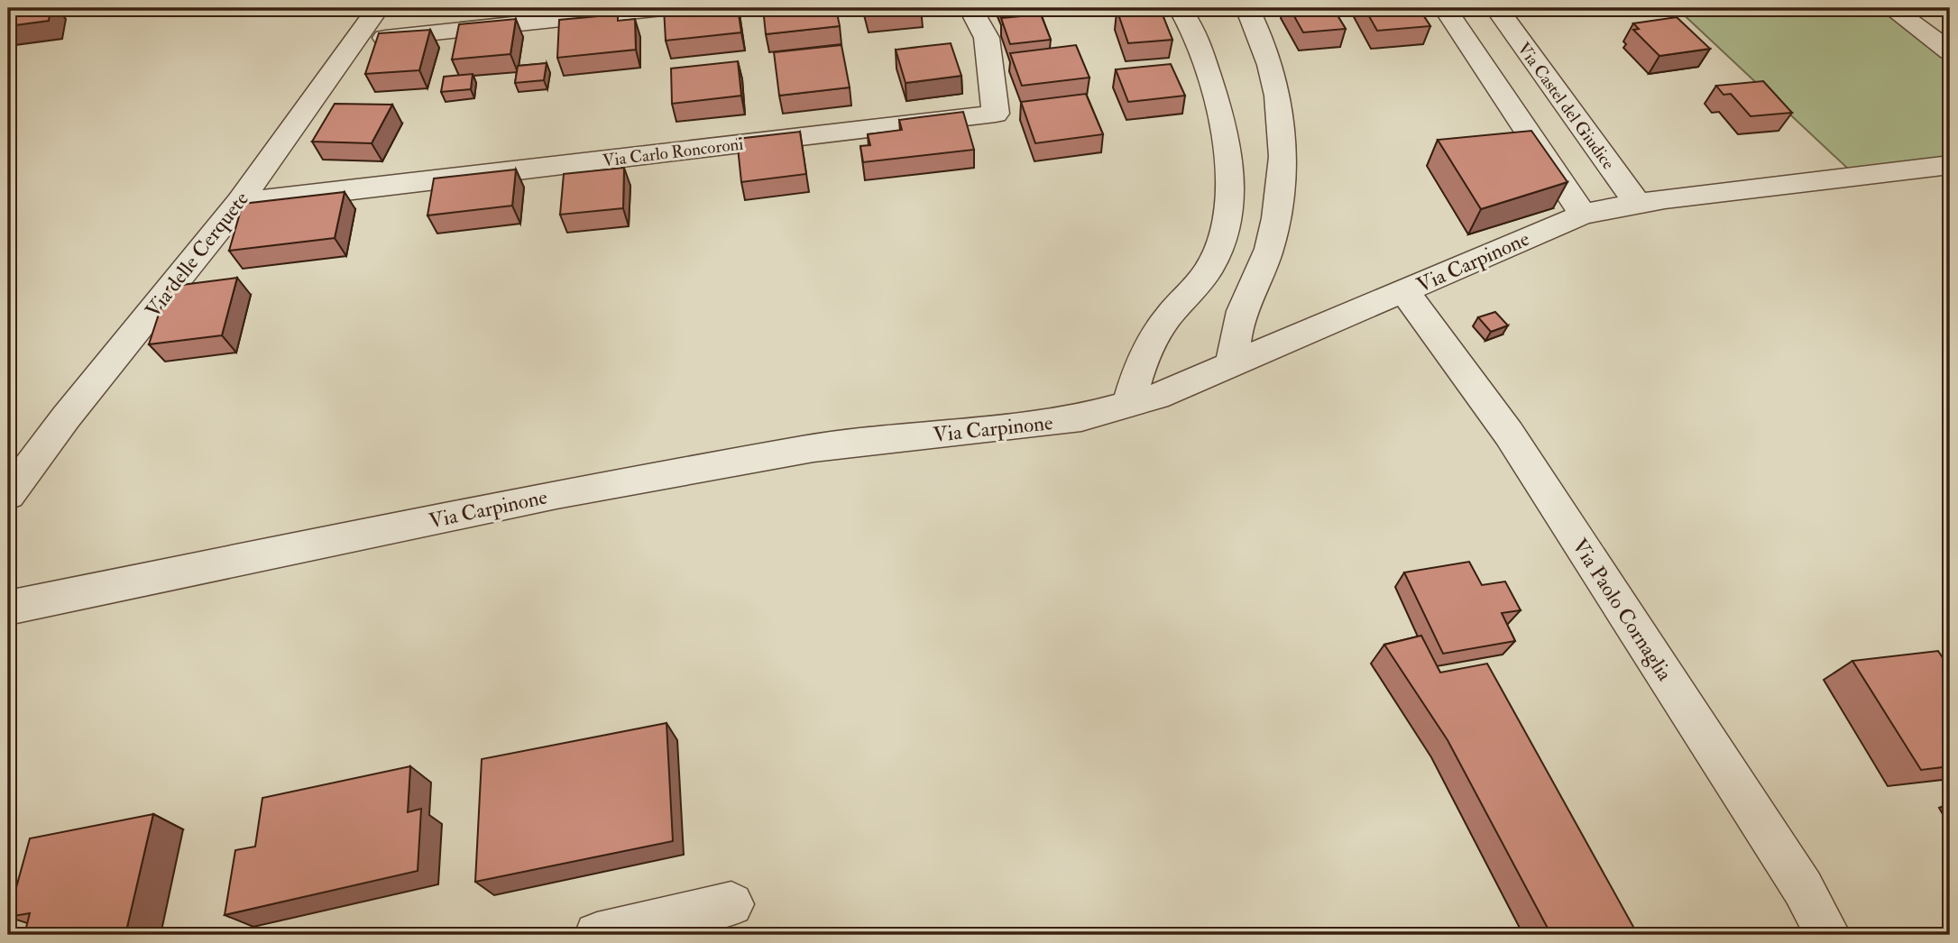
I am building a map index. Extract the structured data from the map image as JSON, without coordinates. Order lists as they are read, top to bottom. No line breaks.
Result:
{"streets":{"street":["Via Castel del Giudice","Via Carlo Roncoroni","Via delle Cerquete","Via Carpinone","Via Paolo Cornaglia"]},"crossings":[["Via Castel del Giudice","Via Carpinone"],["Via Carlo Roncoroni","Via delle Cerquete"],["Via Carpinone","Via Paolo Cornaglia"]]}
